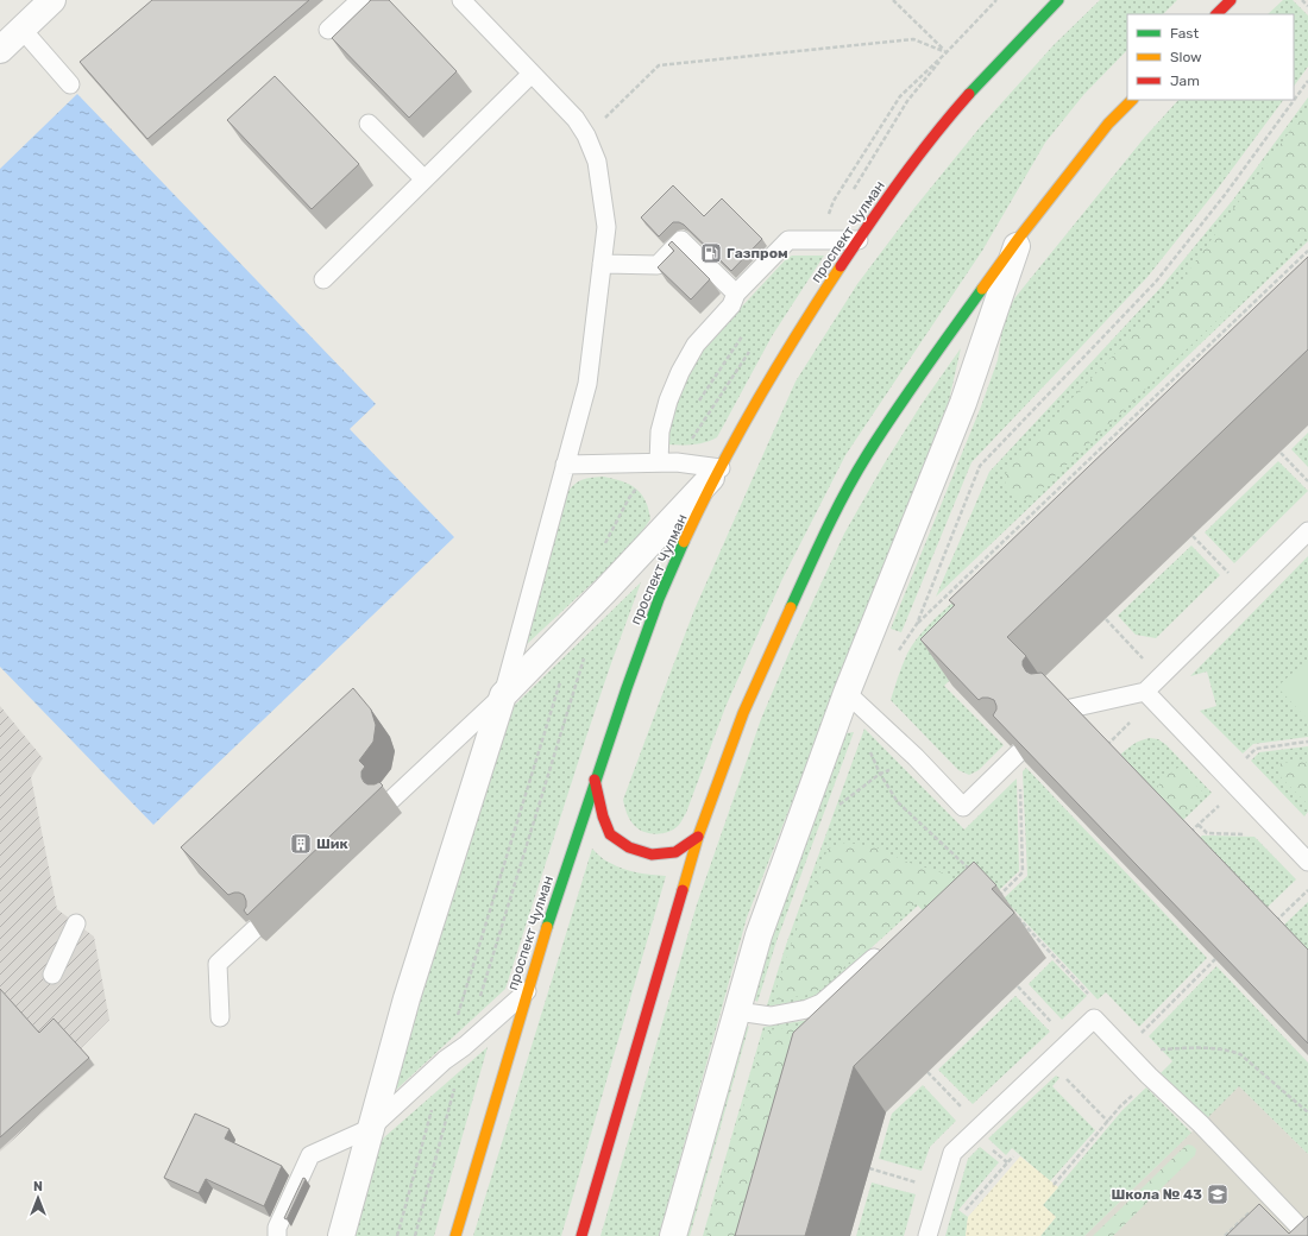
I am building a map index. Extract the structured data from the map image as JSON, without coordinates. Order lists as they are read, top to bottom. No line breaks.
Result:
{"streets":{"main road":["проспект Чулман"]},"places":{"fuel station":["Газпром"],"building":["Шик"],"school or university":["Школа № 43"]},"legend":["Fast","Slow","Jam"],"north":"top"}
